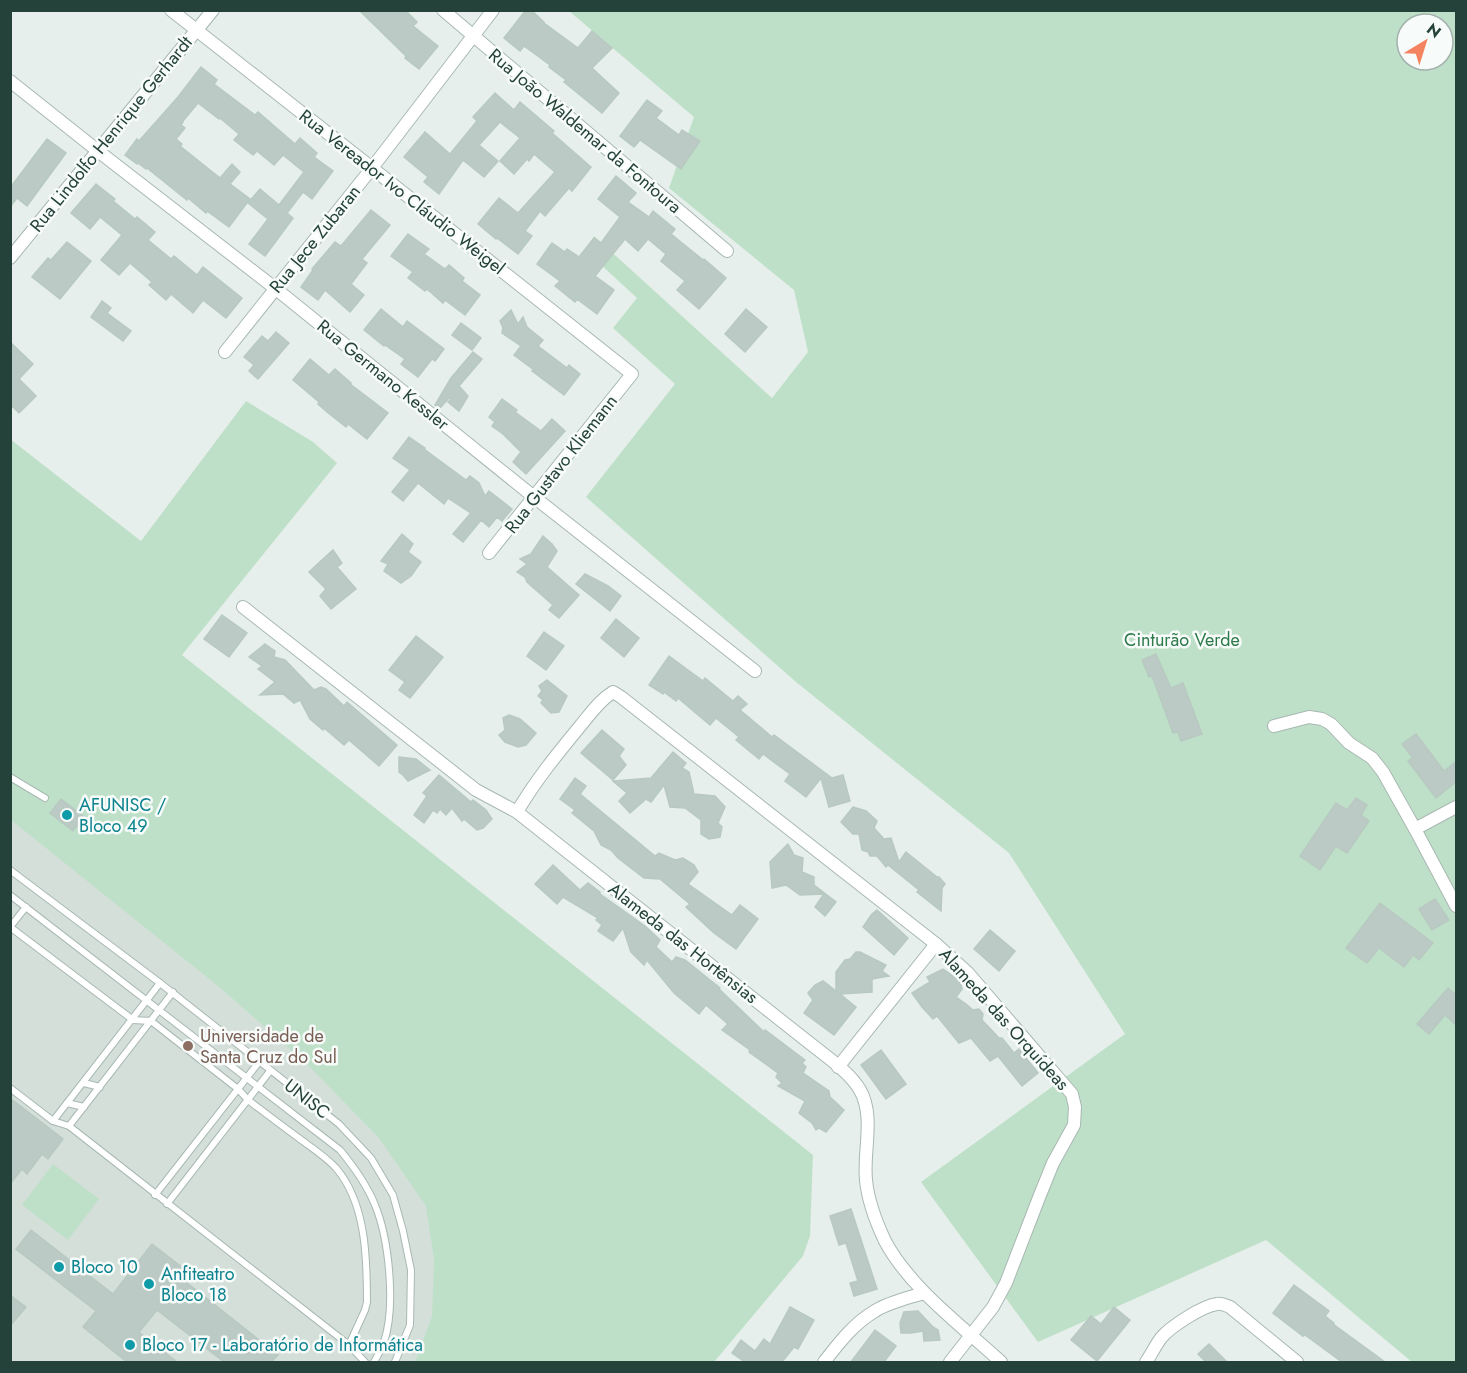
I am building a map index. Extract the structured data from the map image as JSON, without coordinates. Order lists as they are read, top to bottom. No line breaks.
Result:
{"streets":{"street":["Rua João Waldemar da Fontoura","Rua Lindolfo Henrique Gerhardt","Rua Vereador Ivo Cláudio Weigel","Rua Jece Zubaran","Rua Germano Kessler","Rua Gustavo Kliemann","Alameda das Hortênsias","Alameda das Orquídeas"],"lane":["UNISC"]},"crossings":[["Rua João Waldemar da Fontoura","Rua Jece Zubaran"],["Rua Lindolfo Henrique Gerhardt","Rua Vereador Ivo Cláudio Weigel"],["Rua Lindolfo Henrique Gerhardt","Rua Germano Kessler"],["Rua Vereador Ivo Cláudio Weigel","Rua Jece Zubaran"],["Rua Vereador Ivo Cláudio Weigel","Rua Gustavo Kliemann"],["Rua Jece Zubaran","Rua Germano Kessler"],["Rua Germano Kessler","Rua Gustavo Kliemann"],["Alameda das Hortênsias","Alameda das Orquídeas"]],"parks":["Cinturão Verde"],"places":["AFUNISC / Bloco 49","Universidade de Santa Cruz do Sul","Bloco 10","Anfiteatro Bloco 18","Bloco 17 - Laboratório de Informática"],"north":"top right"}
